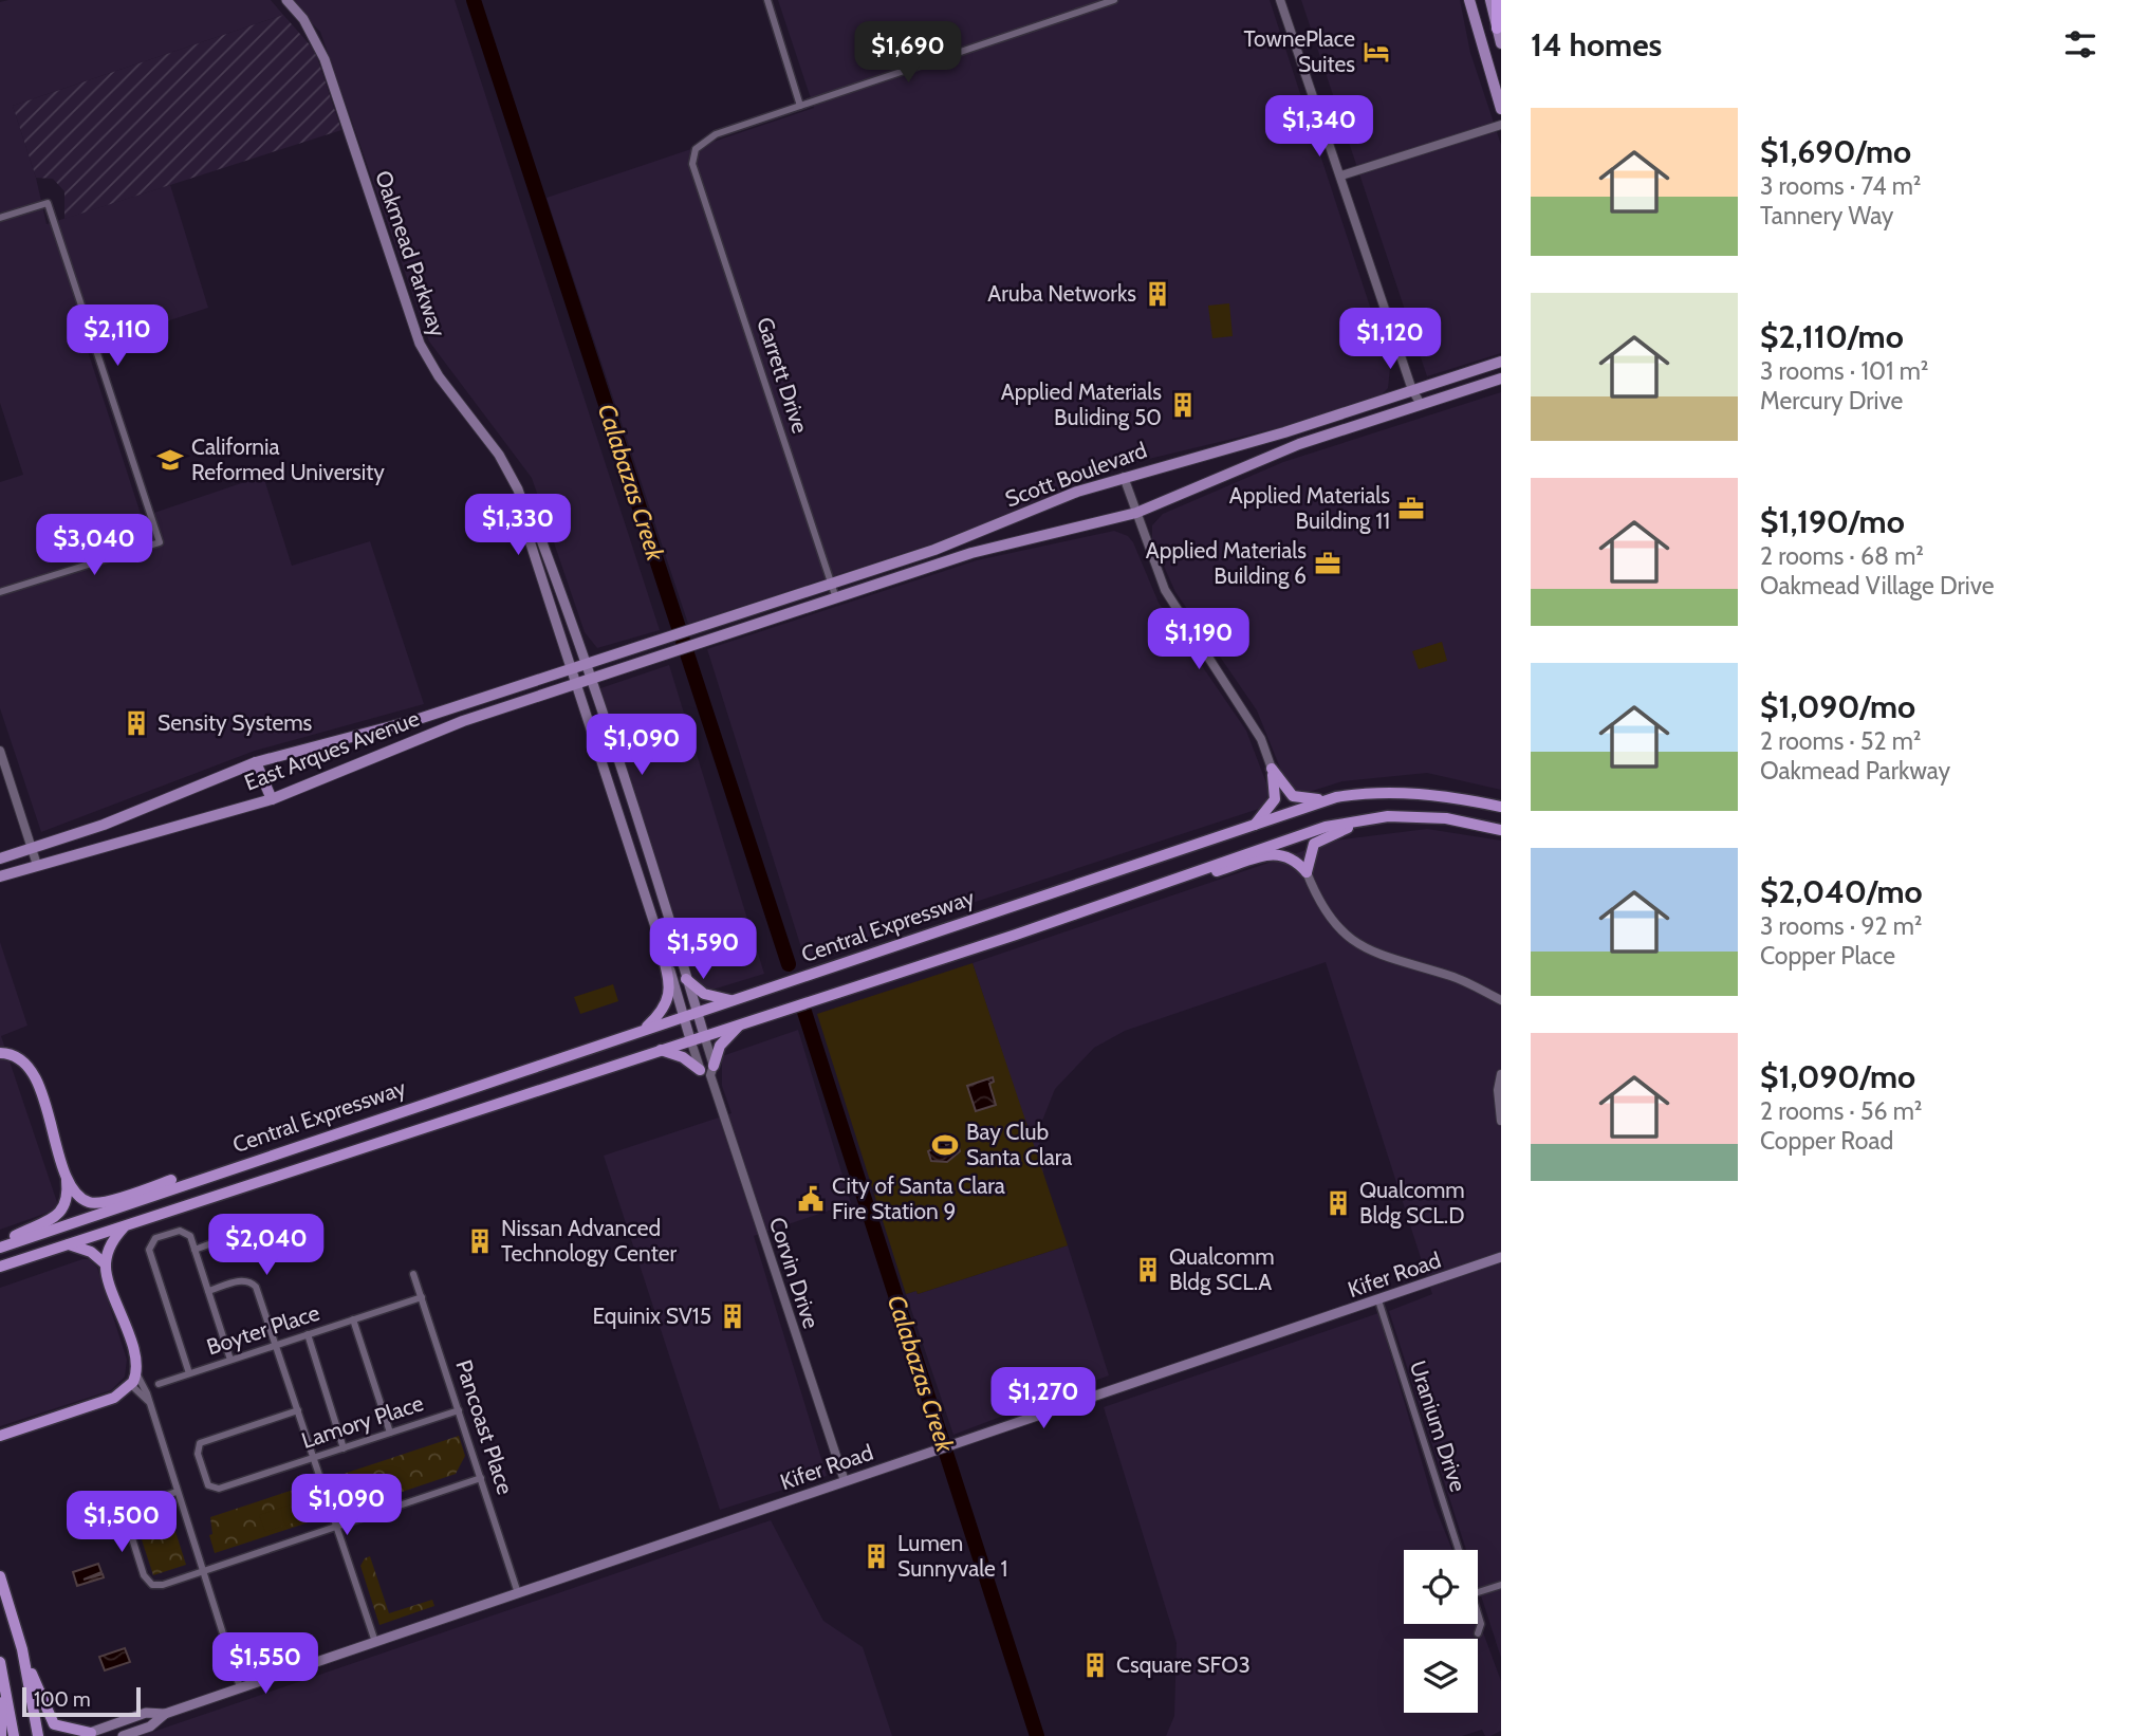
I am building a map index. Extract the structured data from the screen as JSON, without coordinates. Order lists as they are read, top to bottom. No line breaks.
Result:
{"streets":{"highway":["Central Expressway"],"main road":["Oakmead Parkway","Scott Boulevard","East Arques Avenue","Kifer Road"],"street":["Garrett Drive","Corvin Drive","Boyter Place","Lamory Place","Uranium Drive","Pancoast Place"]},"crossings":[["Oakmead Parkway","East Arques Avenue"],["Oakmead Parkway","Central Expressway"],["Oakmead Parkway","Corvin Drive"],["Garrett Drive","Scott Boulevard"],["Scott Boulevard","East Arques Avenue"],["Central Expressway","Corvin Drive"],["Corvin Drive","Kifer Road"],["Kifer Road","Uranium Drive"],["Kifer Road","Pancoast Place"],["Boyter Place","Pancoast Place"],["Lamory Place","Pancoast Place"]],"water":["Calabazas Creek"],"places":{"hotel":["TownePlace Suites"],"building":["Aruba Networks","Applied Materials Buliding 50","Sensity Systems","Qualcomm Bldg SCL.D","Nissan Advanced Technology Center","Qualcomm Bldg SCL.A","Equinix SV15","Lumen Sunnyvale 1","Csquare SFO3"],"school or university":["California Reformed University"],"office":["Applied Materials Building 11","Applied Materials Building 6"],"sports":["Bay Club Santa Clara"],"public building":["City of Santa Clara Fire Station 9"]},"scale_bar":"100 m","page":{"heading":"14 homes","price":["$1,690","$1,340","$2,110","$1,120","$1,330","$3,040","$1,190","$1,090","$1,590","$2,040","$1,270","$1,090","$1,500","$1,550"],"list":[{"name":"$1,690/mo","note":"3 rooms · 74 m² · Tannery Way"},{"name":"$2,110/mo","note":"3 rooms · 101 m² · Mercury Drive"},{"name":"$1,190/mo","note":"2 rooms · 68 m² · Oakmead Village Drive"},{"name":"$1,090/mo","note":"2 rooms · 52 m² · Oakmead Parkway"},{"name":"$2,040/mo","note":"3 rooms · 92 m² · Copper Place"},{"name":"$1,090/mo","note":"2 rooms · 56 m² · Copper Road"}],"scale":"100 m"}}
